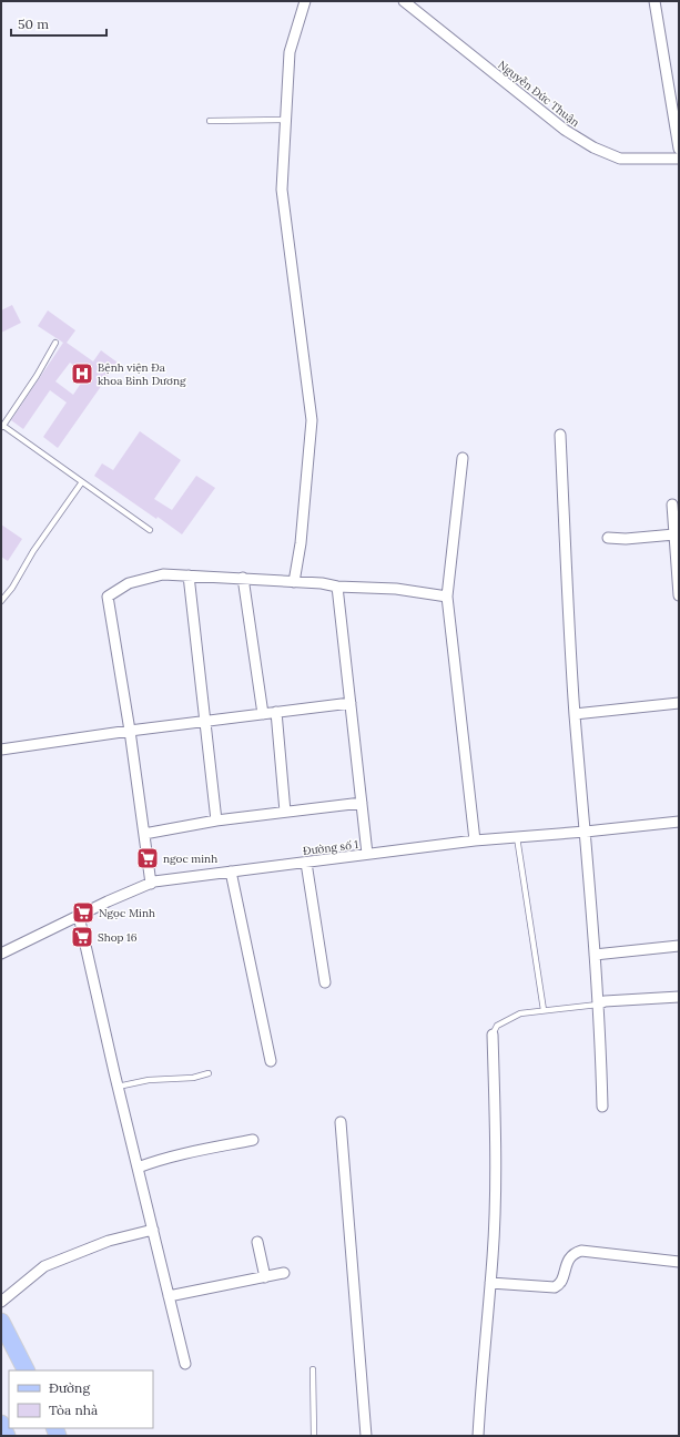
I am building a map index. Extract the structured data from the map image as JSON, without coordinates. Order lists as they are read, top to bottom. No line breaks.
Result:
{"streets":{"street":["Nguyễn Đức Thuận","Đường số 1"]},"places":{"hospital":["Bệnh viện Đa khoa Bình Dương"],"supermarket":["ngoc minh","Ngọc Minh","Shop 16"]},"legend":["Đường","Tòa nhà"],"scale_bar":"50 m"}
